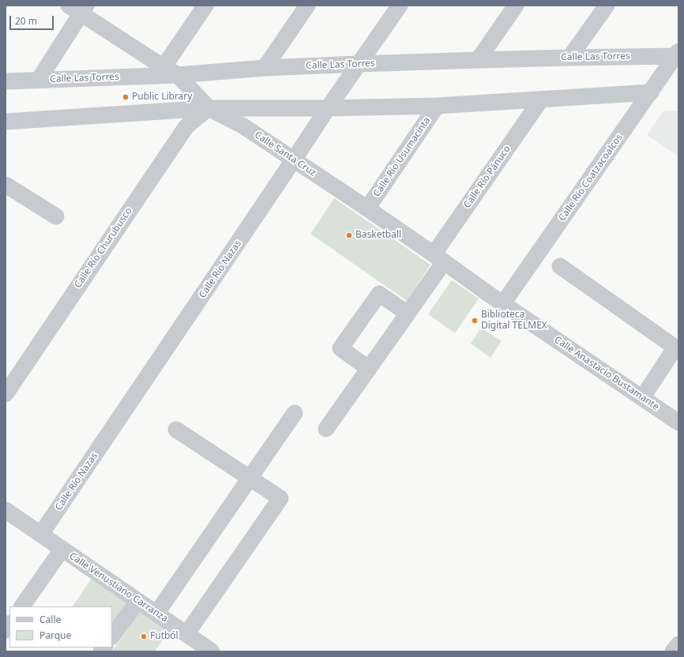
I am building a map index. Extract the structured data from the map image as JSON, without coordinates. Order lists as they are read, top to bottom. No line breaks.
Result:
{"streets":{"street":["Calle Las Torres","Calle Santa Cruz","Calle Río Usumacinta","Calle Río Pánuco","Calle Río Coatzacoalcos","Calle Río Churubusco","Calle Río Nazas","Calle Anastacio Bustamante","Calle Venustiano Carranza"]},"crossings":[["Calle Las Torres","Calle Santa Cruz"],["Calle Las Torres","Calle Río Coatzacoalcos"],["Calle Las Torres","Calle Río Nazas"],["Calle Santa Cruz","Calle Río Usumacinta"],["Calle Santa Cruz","Calle Río Pánuco"],["Calle Santa Cruz","Calle Río Coatzacoalcos"],["Calle Santa Cruz","Calle Río Churubusco"],["Calle Santa Cruz","Calle Río Nazas"],["Calle Santa Cruz","Calle Anastacio Bustamante"],["Calle Río Coatzacoalcos","Calle Anastacio Bustamante"],["Calle Río Nazas","Calle Venustiano Carranza"]],"places":["Public Library","Basketball","Biblioteca Digital TELMEX","Futból"],"legend":["Calle","Parque"],"scale_bar":"20 m"}
